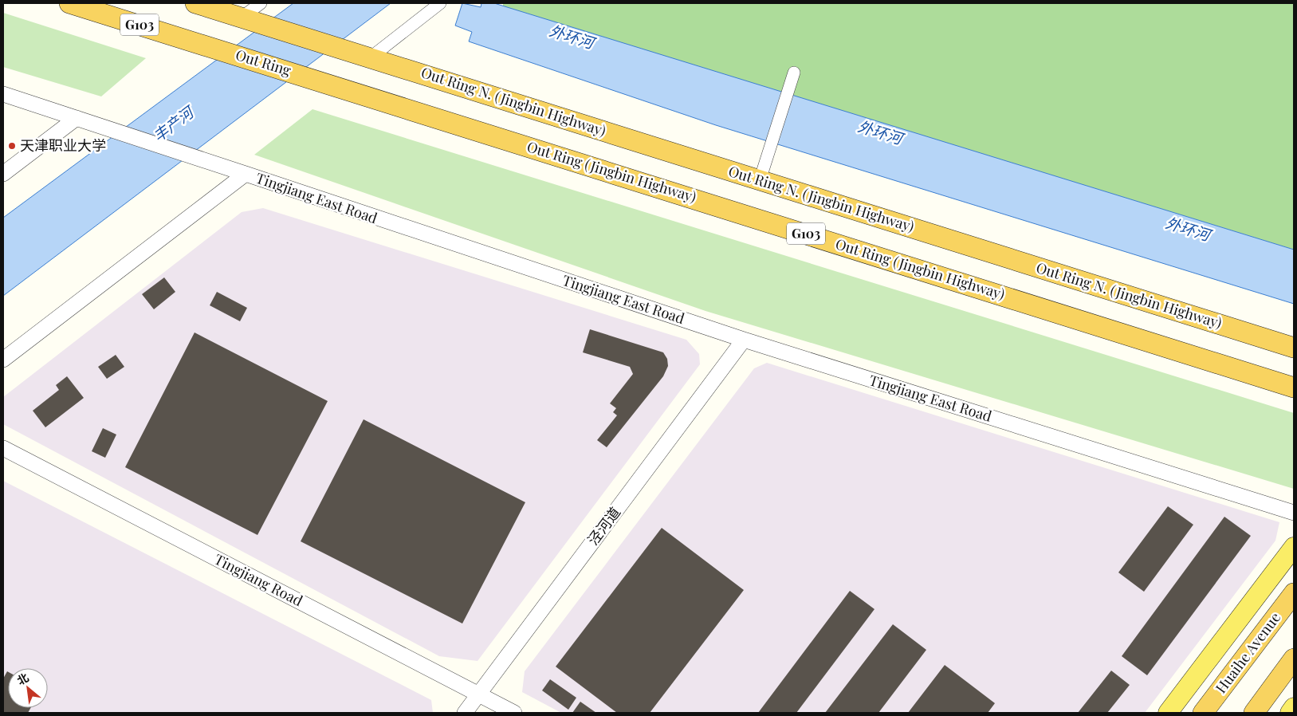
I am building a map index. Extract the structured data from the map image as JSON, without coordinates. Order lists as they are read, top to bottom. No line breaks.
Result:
{"streets":{"highway":["G103","Out Ring","Out Ring N. (Jingbin Highway)","Out Ring (Jingbin Highway)","Huaihe Avenue"],"street":["Tingjiang East Road","泾河道","Tingjiang Road"]},"crossings":[["Out Ring","Out Ring (Jingbin Highway)"],["Tingjiang East Road","泾河道"],["泾河道","Tingjiang Road"]],"water":["外环河","丰产河"],"places":["天津职业大学"],"north":"top left"}
